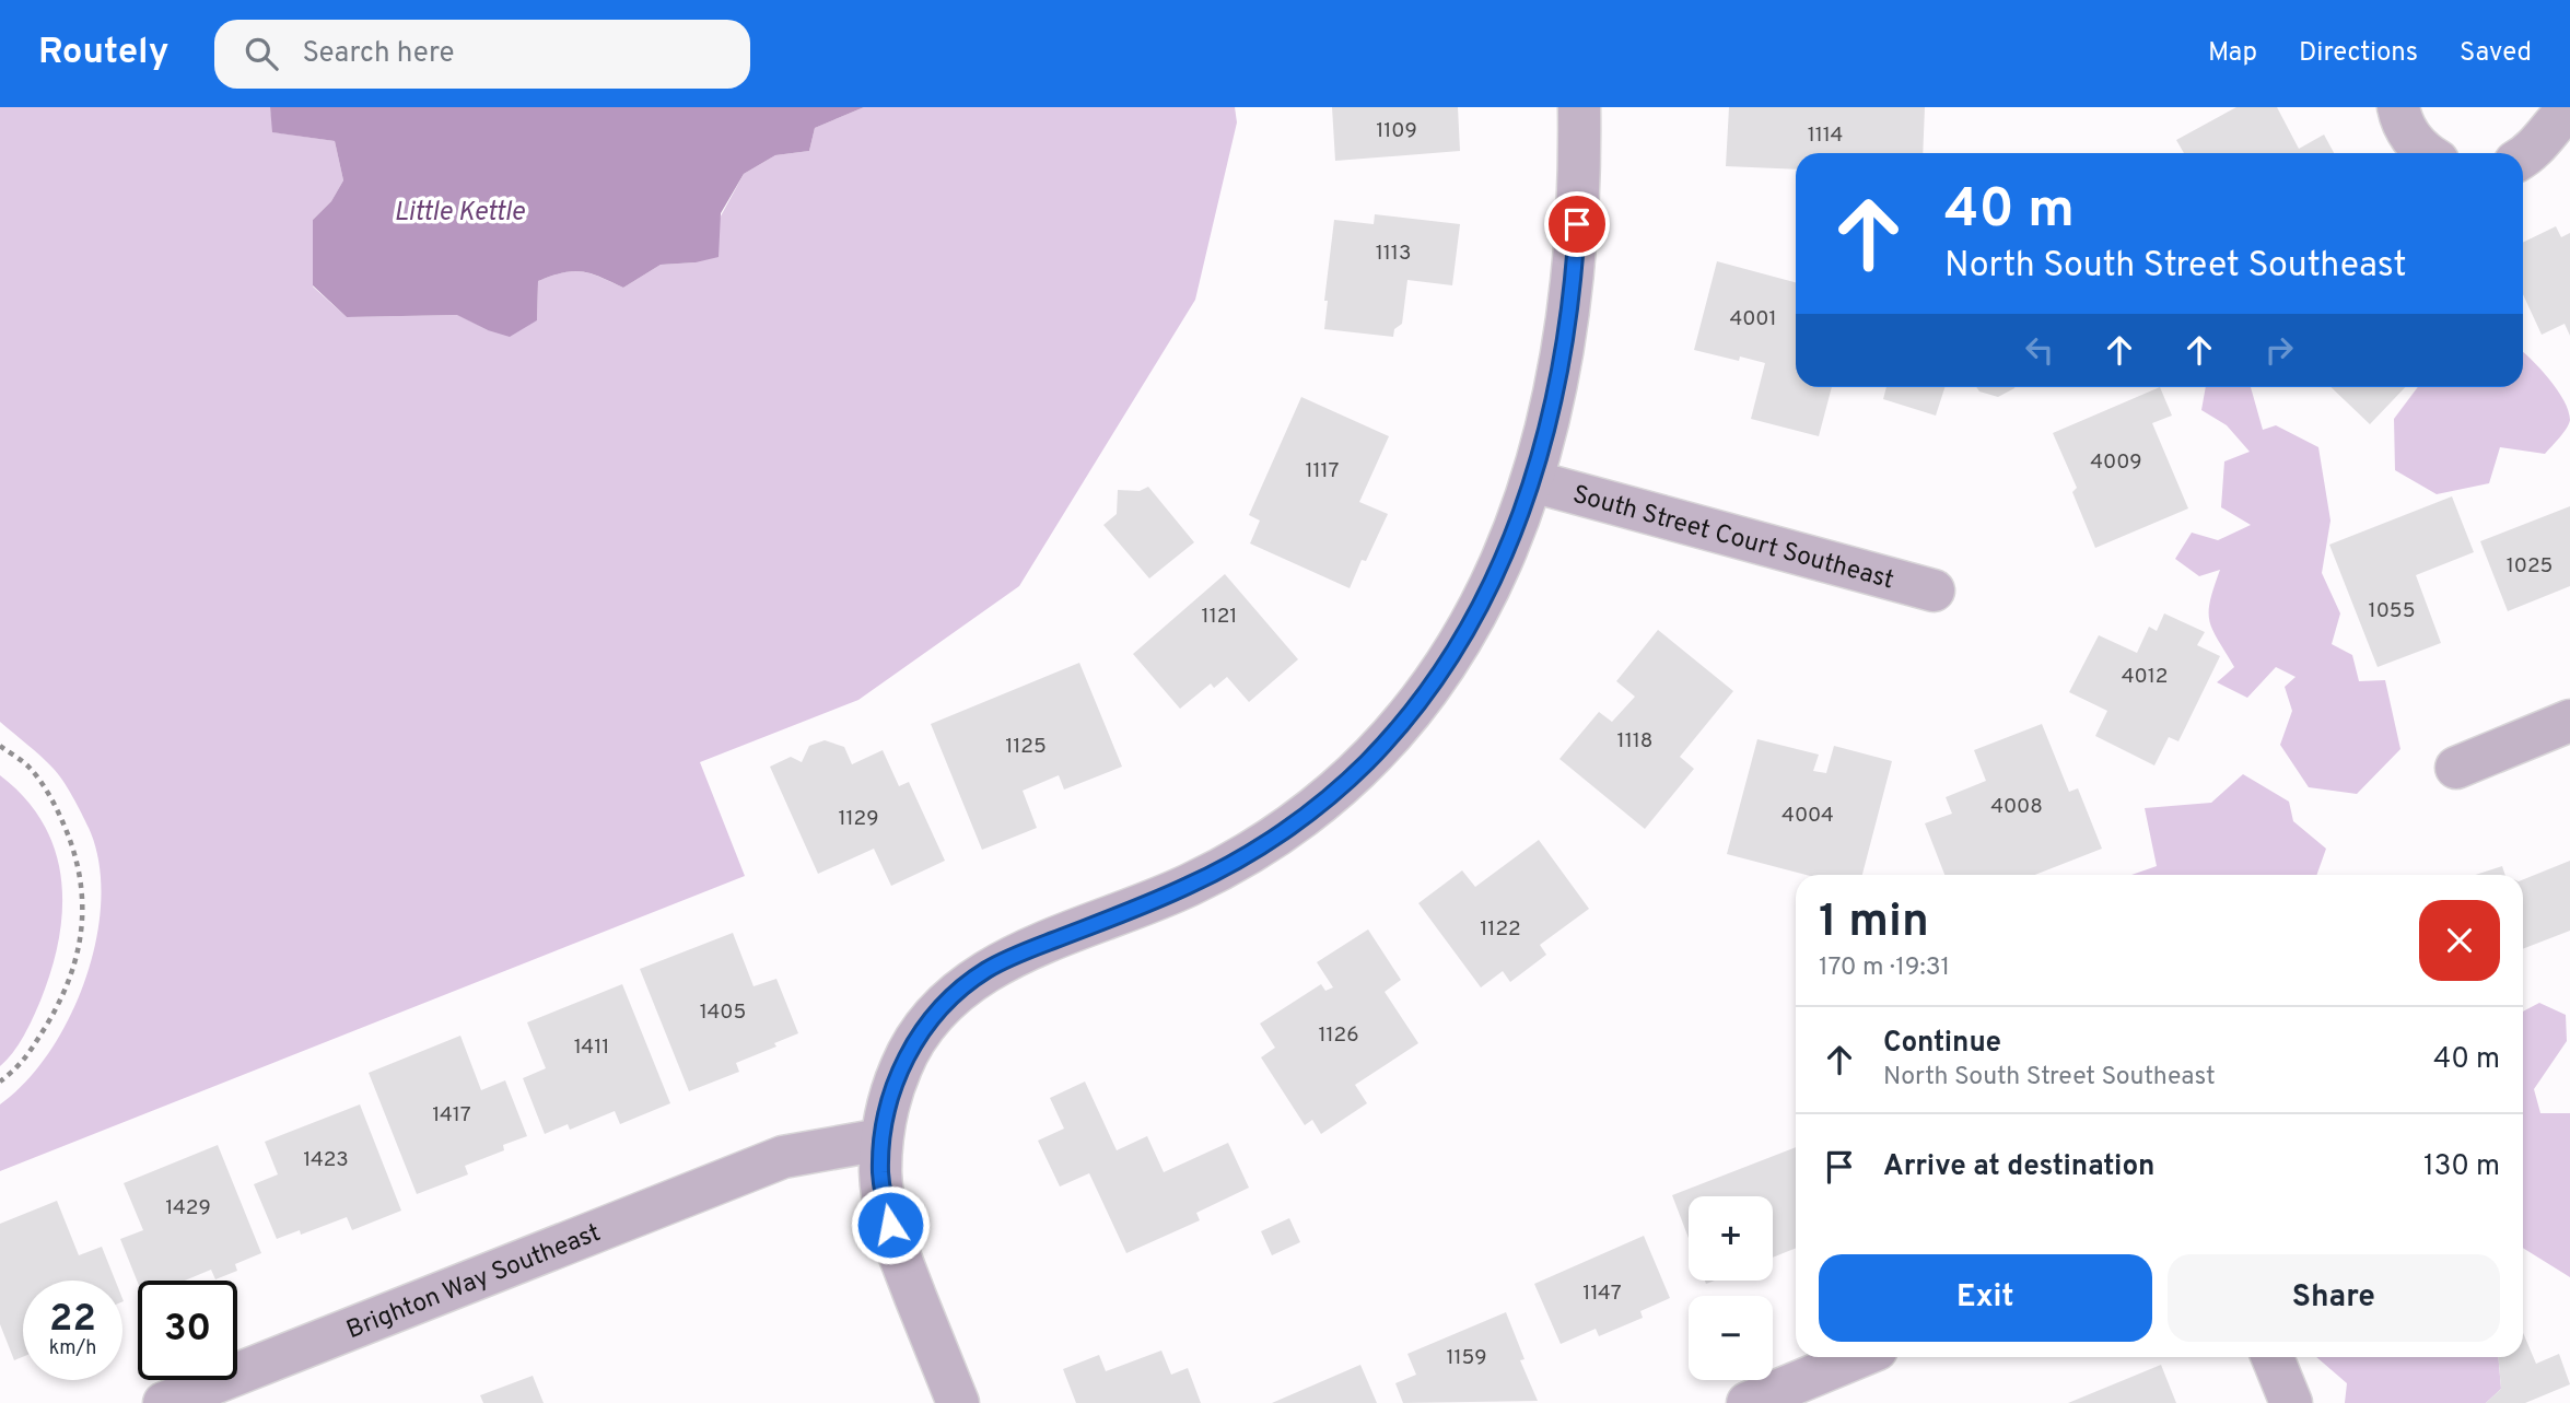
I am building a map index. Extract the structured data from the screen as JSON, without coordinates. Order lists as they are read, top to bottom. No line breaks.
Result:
{"streets":{"street":["South Street Court Southeast","Brighton Way Southeast"]},"water":["Little Kettle"],"house_numbers":["1109","1114","1113","4001","4009","1117","1025","1055","1121","4012","1118","1125","4008","4004","1129","1122","1405","1126","1411","1417","1423","1429","1147","1159"],"page":{"header":"Routely","search":"Search here","nav":["Map","Directions","Saved"],"turn":["40 m","North South Street Southeast"],"heading":["1 min","170 m · 19:31"],"list":[{"name":"Continue","note":"North South Street Southeast","value":"40 m"},{"name":"Arrive at destination","value":"130 m"}],"map_buttons":["+","−"],"buttons":["Exit","Share"],"speed":"22 km/h","limit":"30"}}
